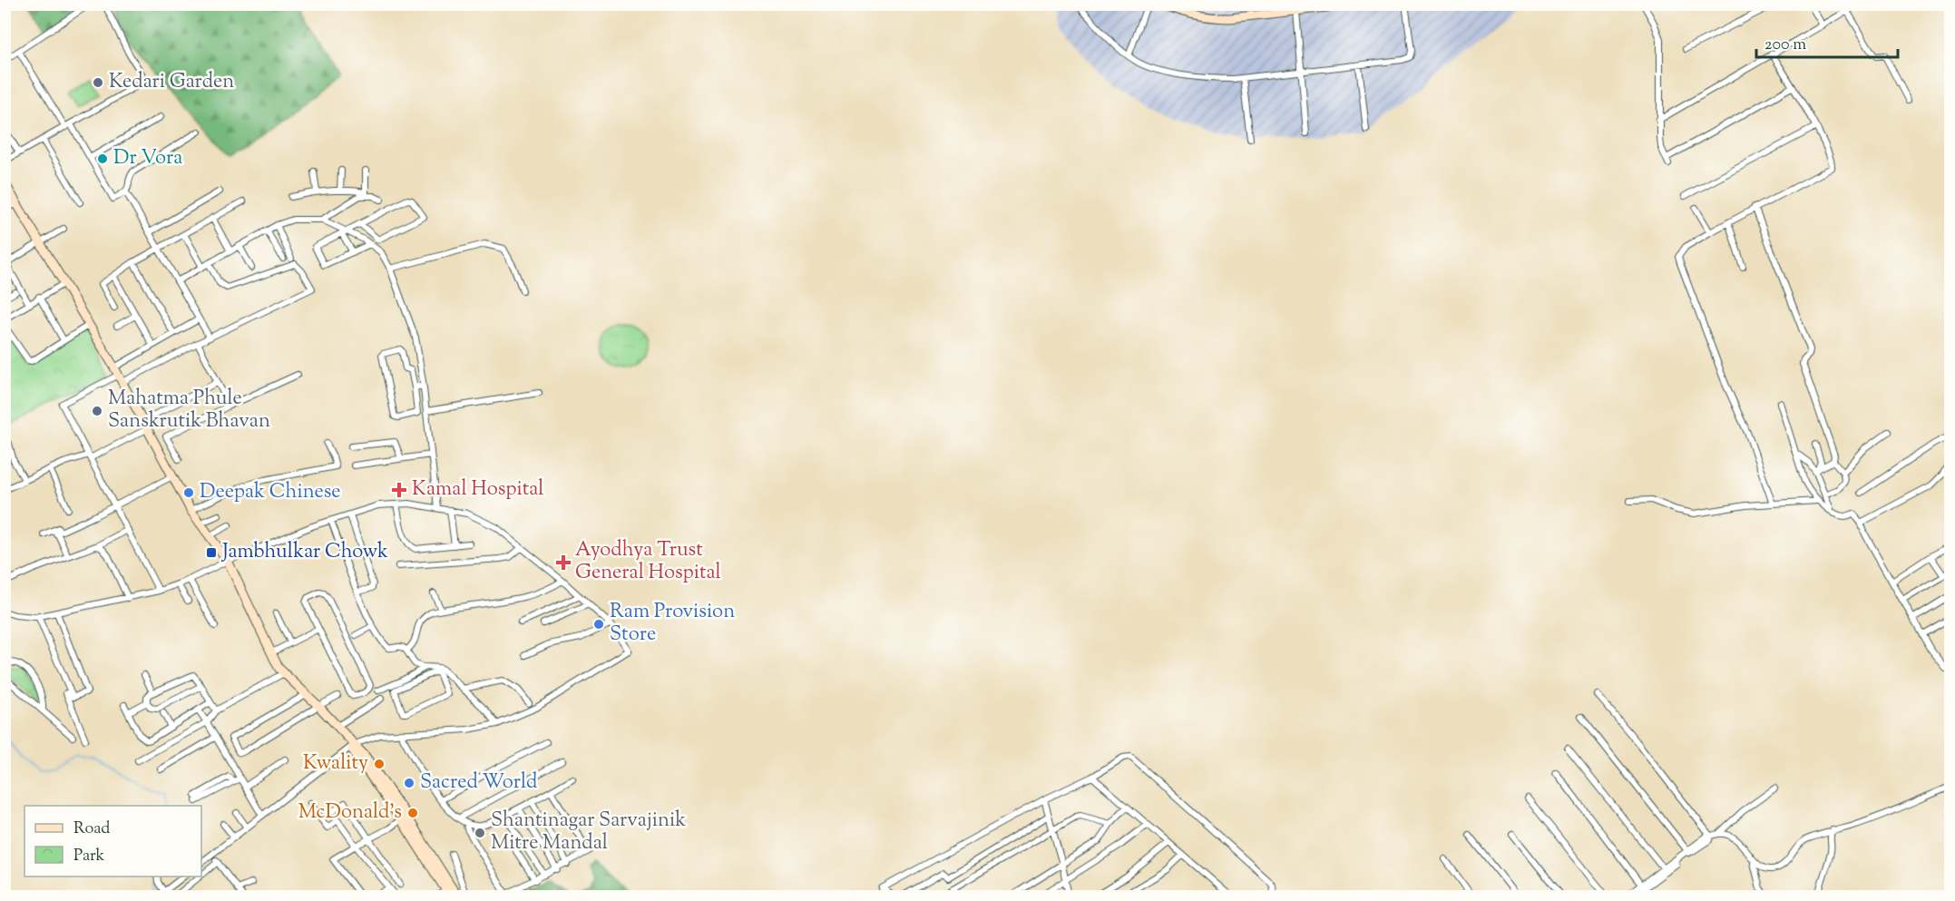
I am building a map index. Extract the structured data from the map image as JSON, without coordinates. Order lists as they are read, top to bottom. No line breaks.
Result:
{"places":{"other":["Kedari Garden","Dr Vora","Mahatma Phule Sanskrutik Bhavan","Deepak Chinese","Ram Provision Store","Kwality","Sacred World","McDonald's","Shantinagar Sarvajinik Mitre Mandal"],"health":["Kamal Hospital","Ayodhya Trust General Hospital"],"transit":["Jambhulkar Chowk"]},"legend":["Road","Park"],"scale_bar":"200 m"}
